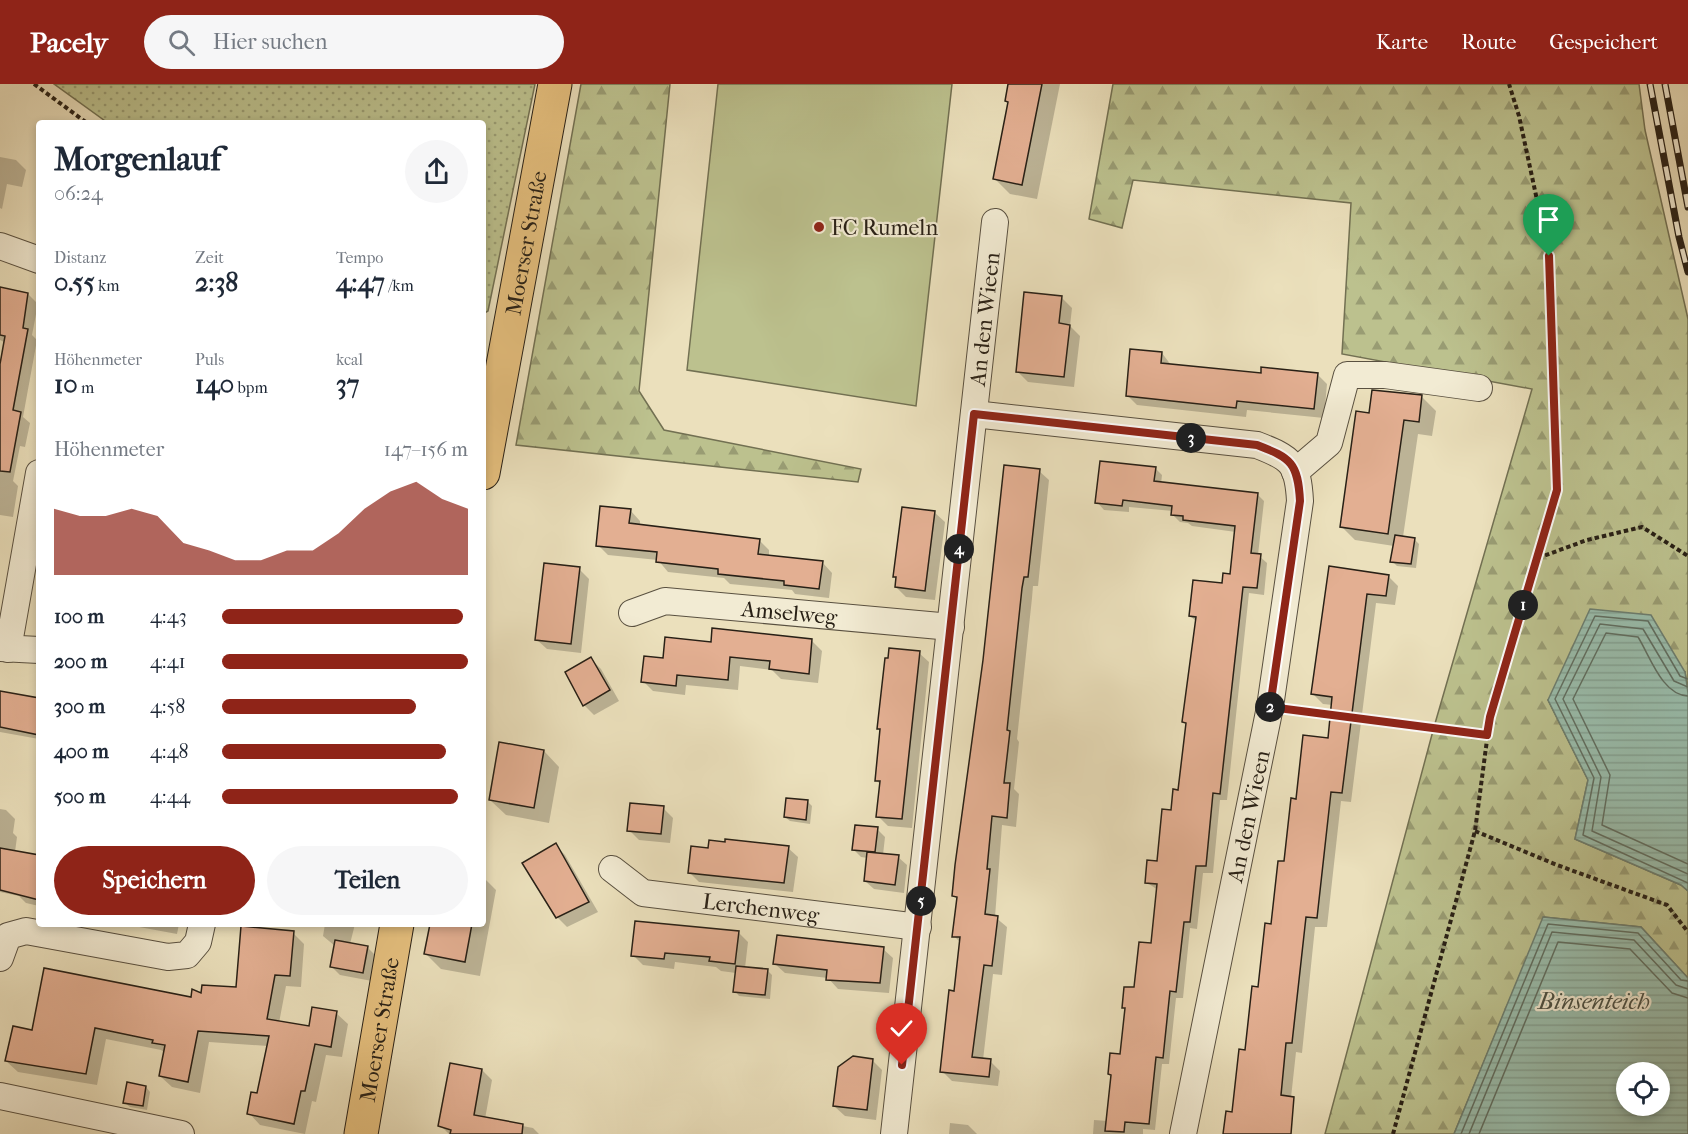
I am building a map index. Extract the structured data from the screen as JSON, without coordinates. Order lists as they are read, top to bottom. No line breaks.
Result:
{"streets":{"main road":["Moerser Straße"],"street":["An den Wieen","Amselweg","Lerchenweg"]},"crossings":[["An den Wieen","Amselweg"],["An den Wieen","Lerchenweg"]],"water":["Binsenteich"],"places":["FC Rumeln"],"page":{"header":"Pacely","search":"Hier suchen","nav":["Karte","Route","Gespeichert"],"heading":["Morgenlauf","06:24"],"stats":[["Distanz","0.55 km"],["Zeit","2:38"],["Tempo","4:47 /km"],["Höhenmeter","10 m"],["Puls","140 bpm"],["kcal","37"]],"pins":["3","4","1","2","5"],"chart":["Höhenmeter","147–156 m"],"list":[{"name":"100 m","note":"4:43"},{"name":"200 m","note":"4:41"},{"name":"300 m","note":"4:58"},{"name":"400 m","note":"4:48"},{"name":"500 m","note":"4:44"}],"buttons":["Speichern","Teilen"]}}
